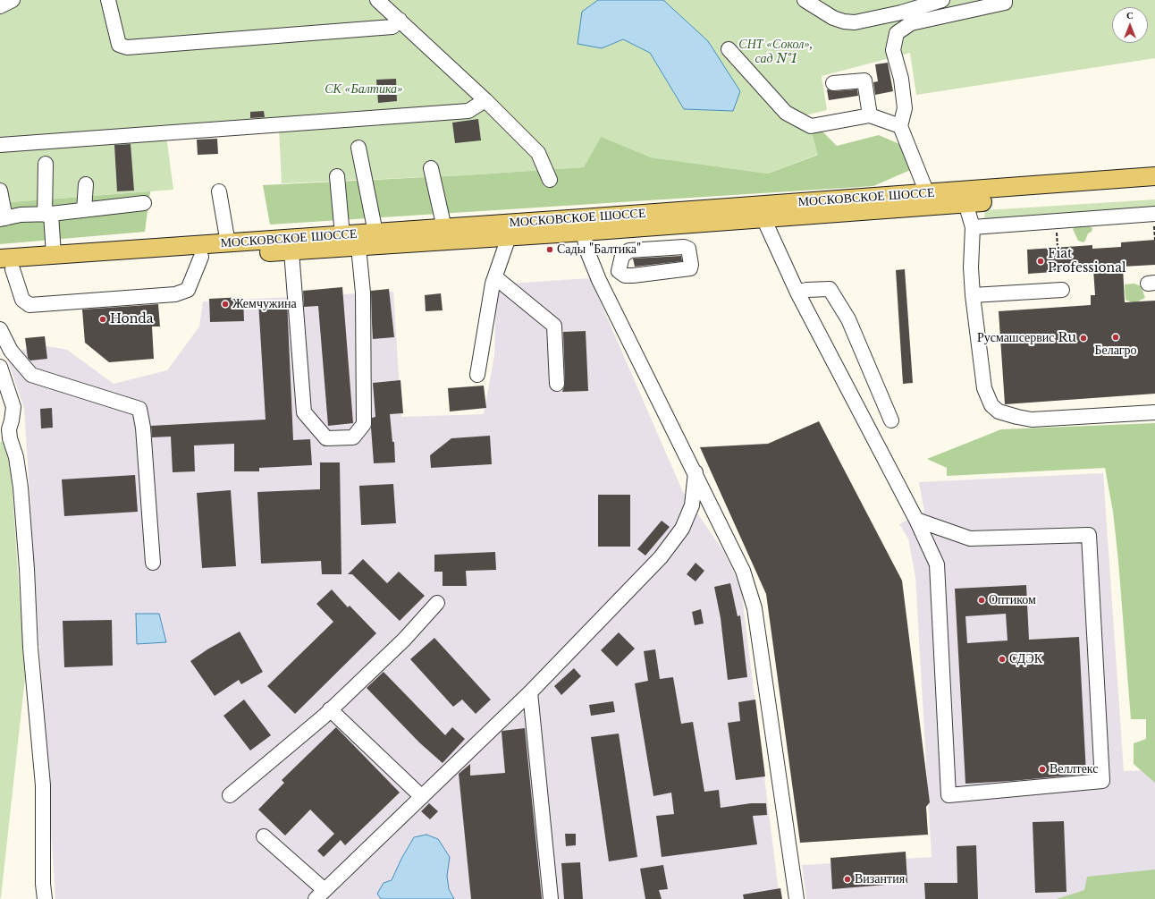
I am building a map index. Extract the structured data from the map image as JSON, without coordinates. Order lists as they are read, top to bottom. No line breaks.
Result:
{"streets":{"main road":["МОСКОВСКОЕ ШОССЕ"]},"parks":["СНТ «Сокол», сад №1","СК «Балтика»"],"places":["Сады \"Балтика\"","Fiat Professional","Жемчужина","Honda","Белагро","Русмашсервис Ru","Оптиком","СДЭК","Веллтекс","Византия"],"north":"top"}
